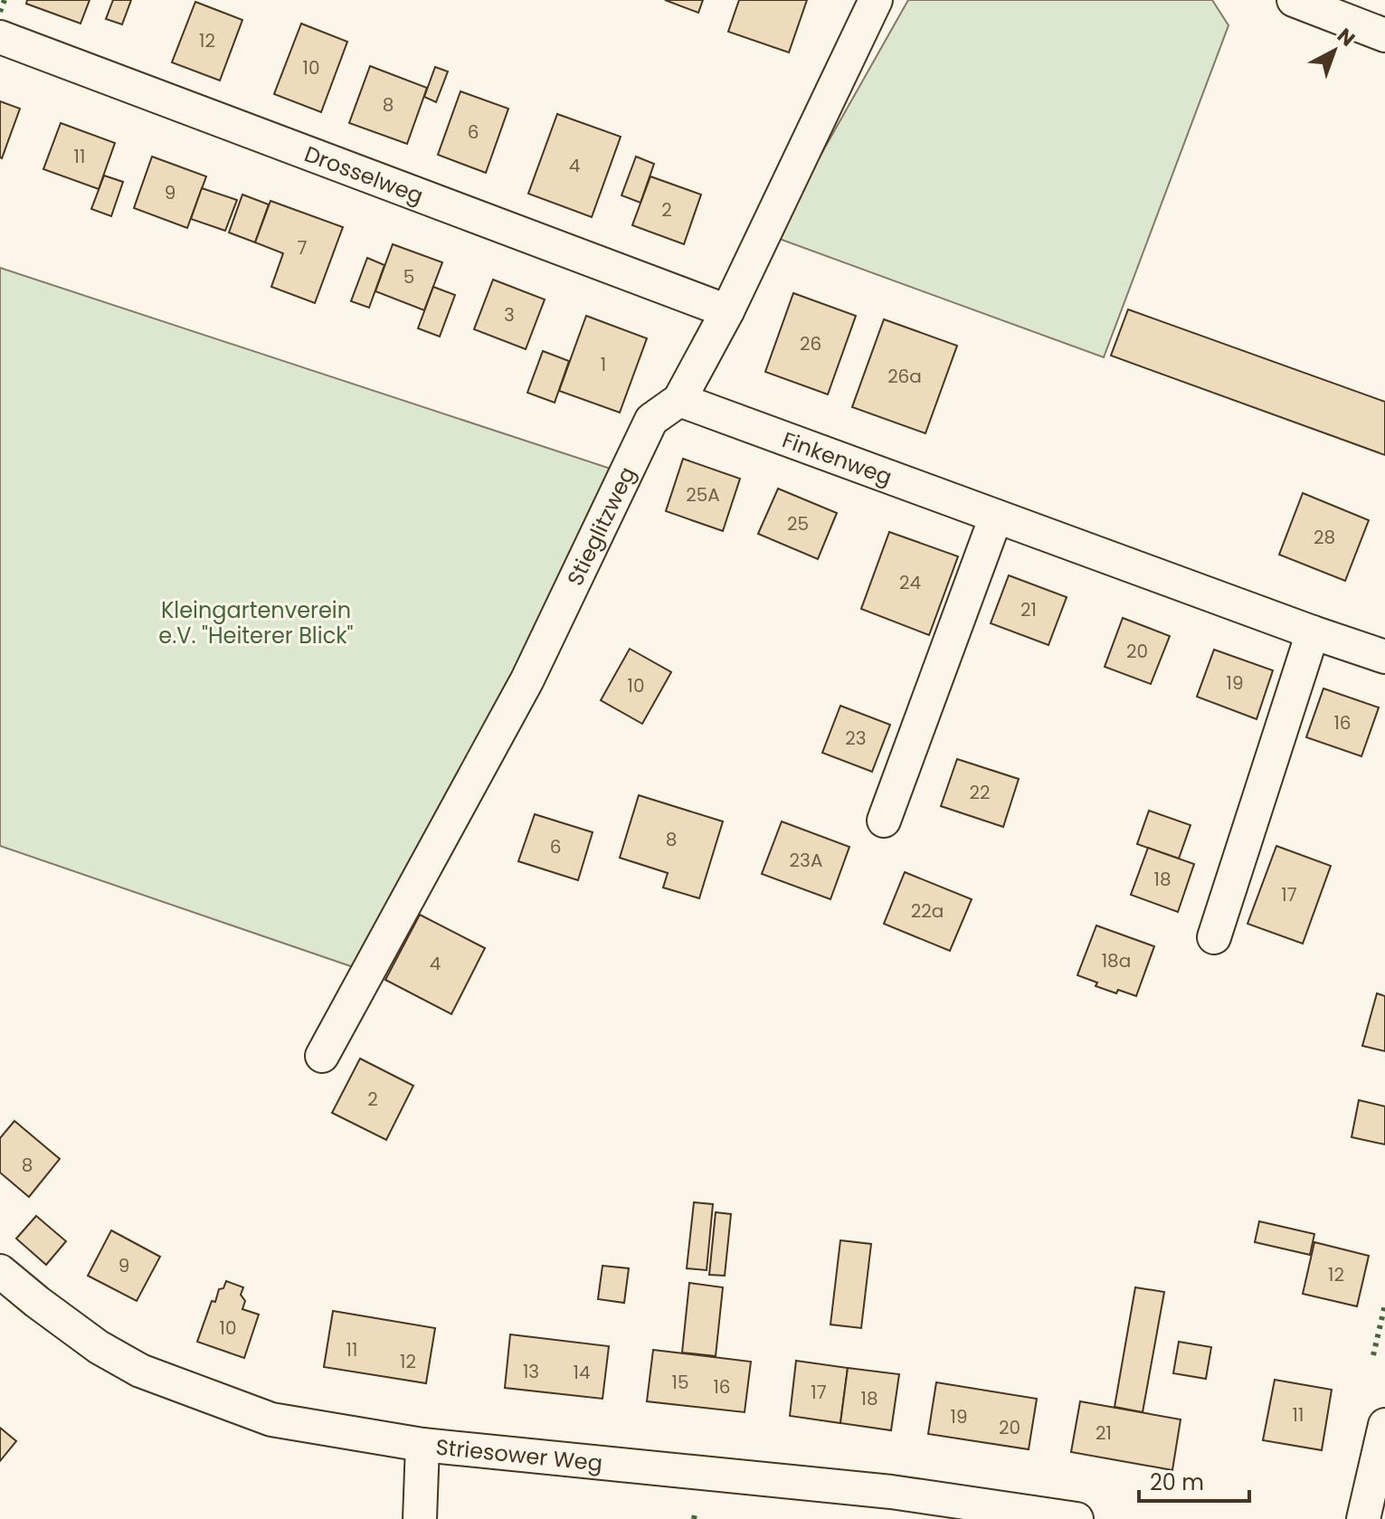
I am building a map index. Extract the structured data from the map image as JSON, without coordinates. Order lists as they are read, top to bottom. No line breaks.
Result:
{"streets":{"street":["Drosselweg","Finkenweg","Stieglitzweg","Striesower Weg"]},"crossings":[["Drosselweg","Stieglitzweg"],["Finkenweg","Stieglitzweg"]],"parks":["Kleingartenverein e.V. \"Heiterer Blick\""],"house_numbers":["12","10","8","6","11","4","9","2","7","5","3","26","1","26a","25A","25","28","24","21","20","19","10","16","23","22","8","6","23A","18","17","22a","18a","4","2","8","9","12","10","11","12","13","14","15","16","17","18","11","19","20","21"],"scale_bar":"20 m","north":"top right"}
